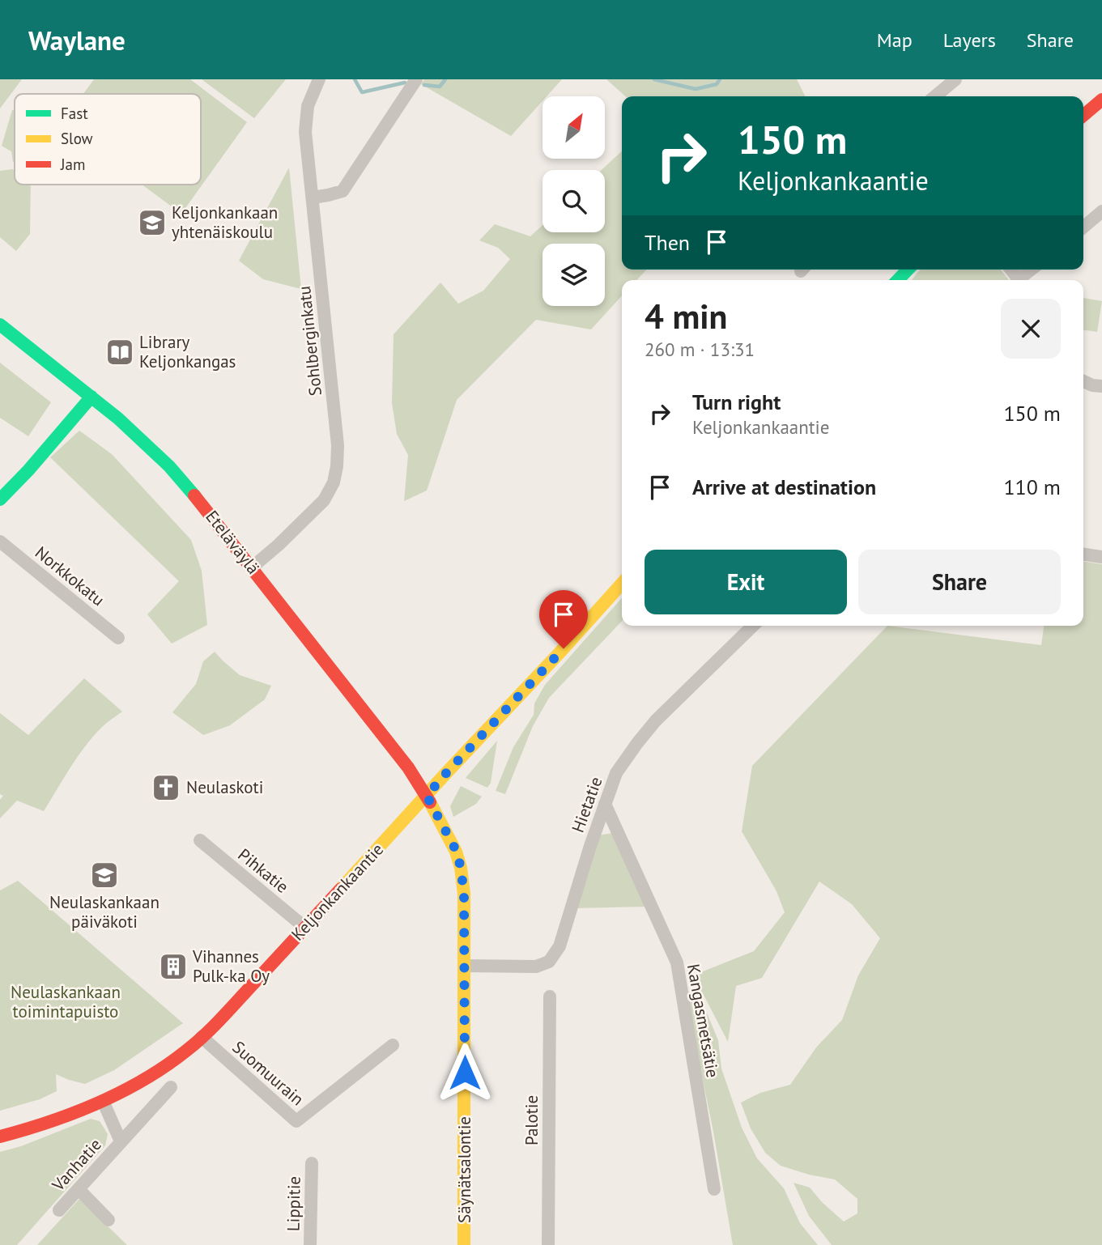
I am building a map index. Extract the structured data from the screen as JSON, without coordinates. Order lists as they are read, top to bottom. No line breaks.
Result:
{"streets":{"main road":["Eteläväylä","Keljonkankaantie","Säynätsalontie"],"street":["Sohlberginkatu","Norkkokatu","Hietatie","Pihkatie","Kangasmetsätie","Suomuurain","Palotie","Vanhatie","Lippitie"]},"crossings":[["Sohlberginkatu","Eteläväylä"],["Eteläväylä","Keljonkankaantie"],["Eteläväylä","Säynätsalontie"],["Hietatie","Kangasmetsätie"],["Hietatie","Säynätsalontie"],["Pihkatie","Keljonkankaantie"],["Keljonkankaantie","Suomuurain"],["Keljonkankaantie","Vanhatie"],["Keljonkankaantie","Säynätsalontie"]],"parks":["Neulaskankaan toimintapuisto"],"places":{"school or university":["Keljonkankaan yhtenäiskoulu","Neulaskankaan päiväkoti"],"library":["Library Keljonkangas"],"church":["Neulaskoti"],"building":["Vihannes Pulk-ka Oy"]},"legend":["Fast","Slow","Jam"],"north":"top right","page":{"header":"Waylane","nav":["Map","Layers","Share"],"turn":["150 m","Keljonkankaantie"],"then":"Then","heading":["4 min","260 m · 13:31"],"list":[{"name":"Turn right","note":"Keljonkankaantie","value":"150 m"},{"name":"Arrive at destination","value":"110 m"}],"buttons":["Exit","Share"]}}
